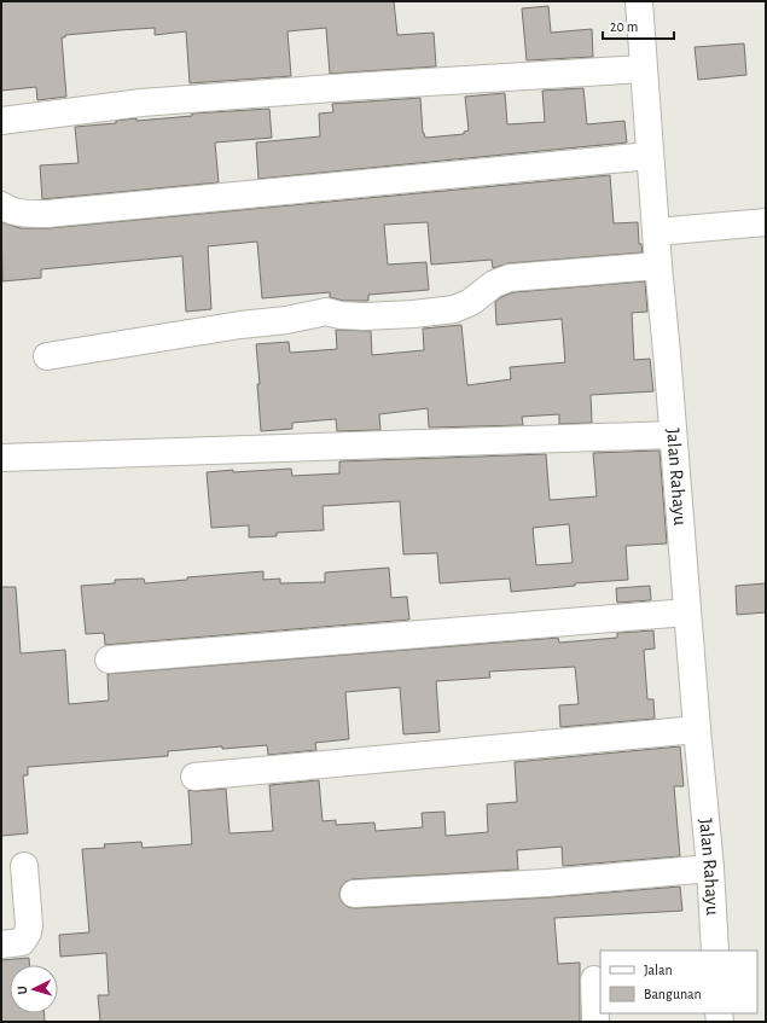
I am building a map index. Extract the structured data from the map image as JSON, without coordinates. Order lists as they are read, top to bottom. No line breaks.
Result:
{"streets":{"street":["Jalan Rahayu"]},"legend":["Jalan","Bangunan"],"scale_bar":"20 m","north":"left"}
